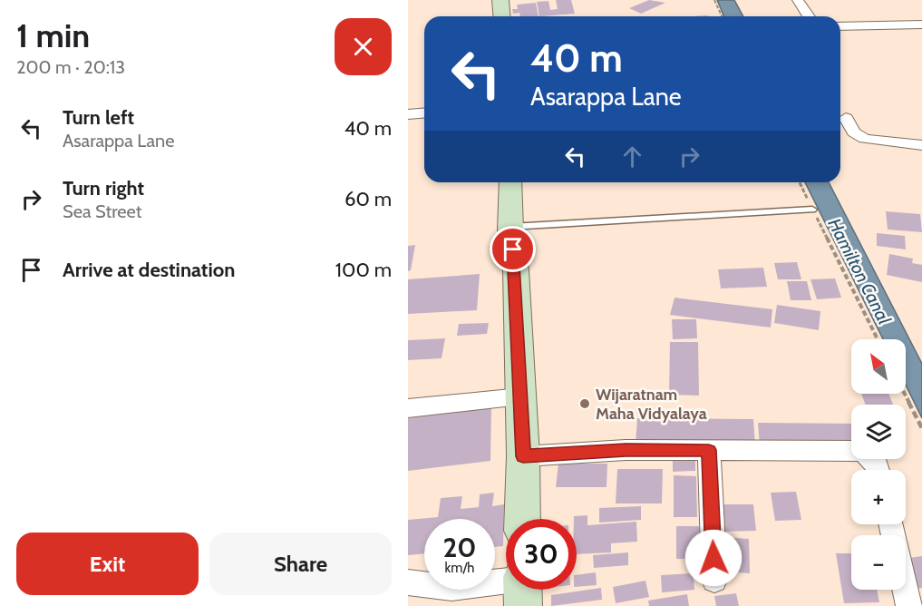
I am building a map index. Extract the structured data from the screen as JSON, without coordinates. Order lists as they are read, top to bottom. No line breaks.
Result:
{"water":["Hamilton Canal"],"places":["Wijaratnam Maha Vidyalaya"],"north":"top left","page":{"heading":["1 min","200 m · 20:13"],"turn":["40 m","Asarappa Lane"],"list":[{"name":"Turn left","note":"Asarappa Lane","value":"40 m"},{"name":"Turn right","note":"Sea Street","value":"60 m"},{"name":"Arrive at destination","value":"100 m"}],"map_buttons":["+","−"],"speed":"20 km/h","limit":"30","buttons":["Exit","Share"]}}
